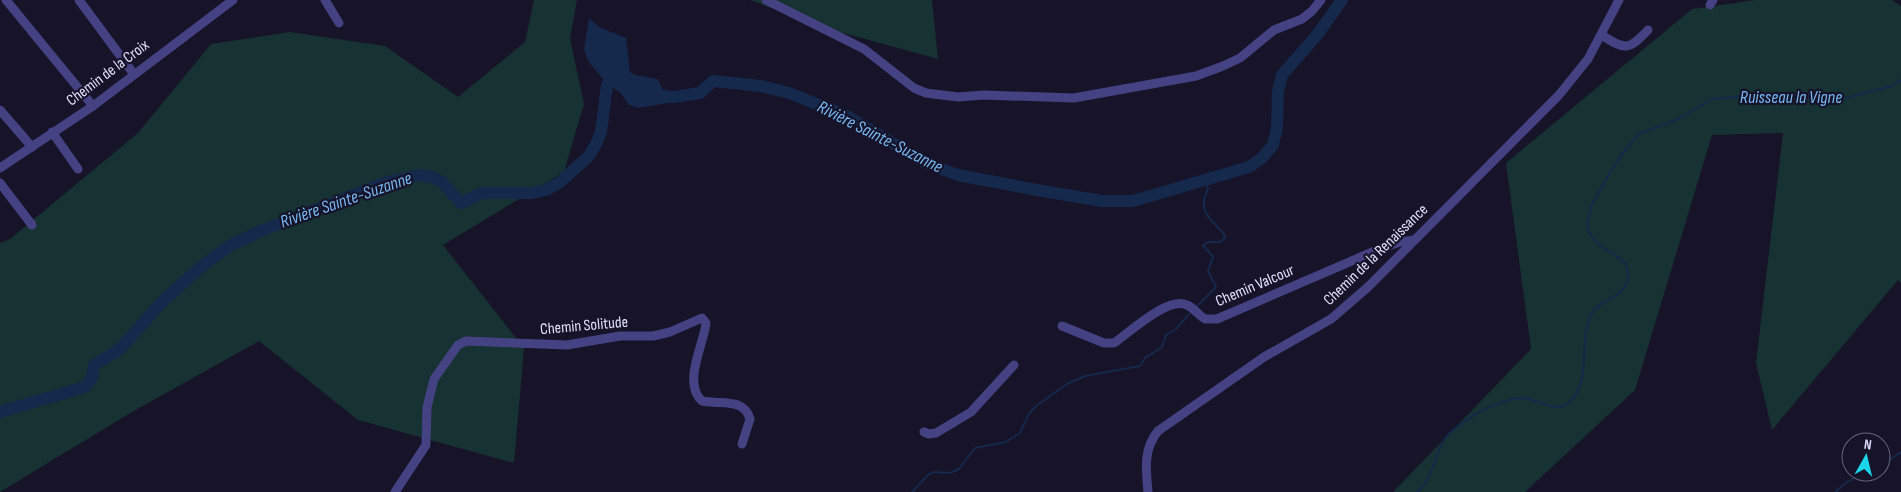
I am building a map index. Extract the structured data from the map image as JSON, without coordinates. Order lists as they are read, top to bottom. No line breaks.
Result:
{"streets":{"street":["Chemin de la Croix","Chemin de la Renaissance","Chemin Valcour","Chemin Solitude"]},"crossings":[["Chemin de la Renaissance","Chemin Valcour"]],"water":["Ruisseau la Vigne","Rivière Sainte-Suzanne"],"north":"top"}
